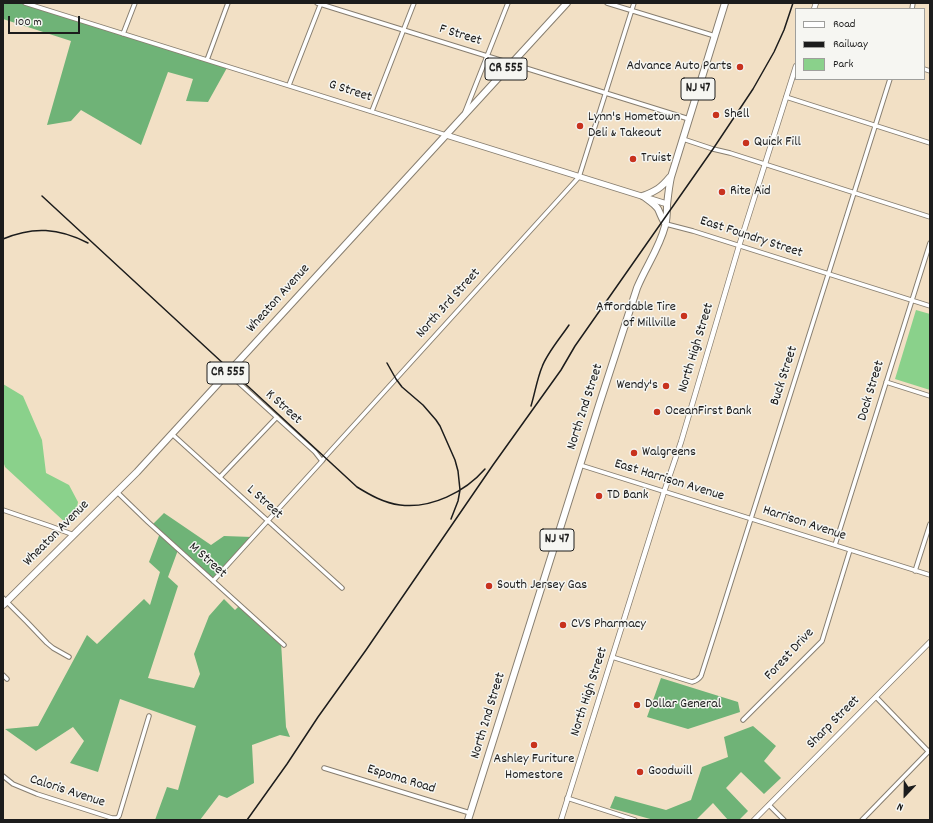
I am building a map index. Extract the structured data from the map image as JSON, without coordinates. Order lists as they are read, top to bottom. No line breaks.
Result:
{"streets":{"main road":["CR 555","NJ 47","G Street","Wheaton Avenue","North 2nd Street"],"street":["F Street","East Foundry Street","North 3rd Street","North High Street","Buck Street","Dock Street","K Street","East Harrison Avenue","L Street","Harrison Avenue","M Street","Forest Drive","Sharp Street","Espoma Road","Caloris Avenue"]},"crossings":[["F Street","Wheaton Avenue"],["F Street","North 3rd Street"],["F Street","North 2nd Street"],["G Street","Wheaton Avenue"],["G Street","North 3rd Street"],["G Street","North 2nd Street"],["East Foundry Street","North High Street"],["East Foundry Street","Buck Street"],["East Foundry Street","Dock Street"],["East Foundry Street","North 2nd Street"],["Wheaton Avenue","K Street"],["Wheaton Avenue","L Street"],["Wheaton Avenue","M Street"],["North 3rd Street","K Street"],["North 3rd Street","L Street"],["North 3rd Street","M Street"],["North High Street","Buck Street"],["North High Street","East Harrison Avenue"],["Buck Street","East Harrison Avenue"],["Buck Street","Harrison Avenue"],["Dock Street","Harrison Avenue"],["North 2nd Street","East Harrison Avenue"],["North 2nd Street","Espoma Road"],["East Harrison Avenue","Harrison Avenue"],["Harrison Avenue","Forest Drive"]],"places":["Advance Auto Parts","Shell","Lynn's Hometown Deli & Takeout","Quick Fill","Truist","Rite Aid","Affordable Tire of Millville","Wendy's","OceanFirst Bank","Walgreens","TD Bank","South Jersey Gas","CVS Pharmacy","Dollar General","Ashley Furiture Homestore","Goodwill"],"legend":["Road","Railway","Park"],"scale_bar":"100 m","north":"bottom"}
